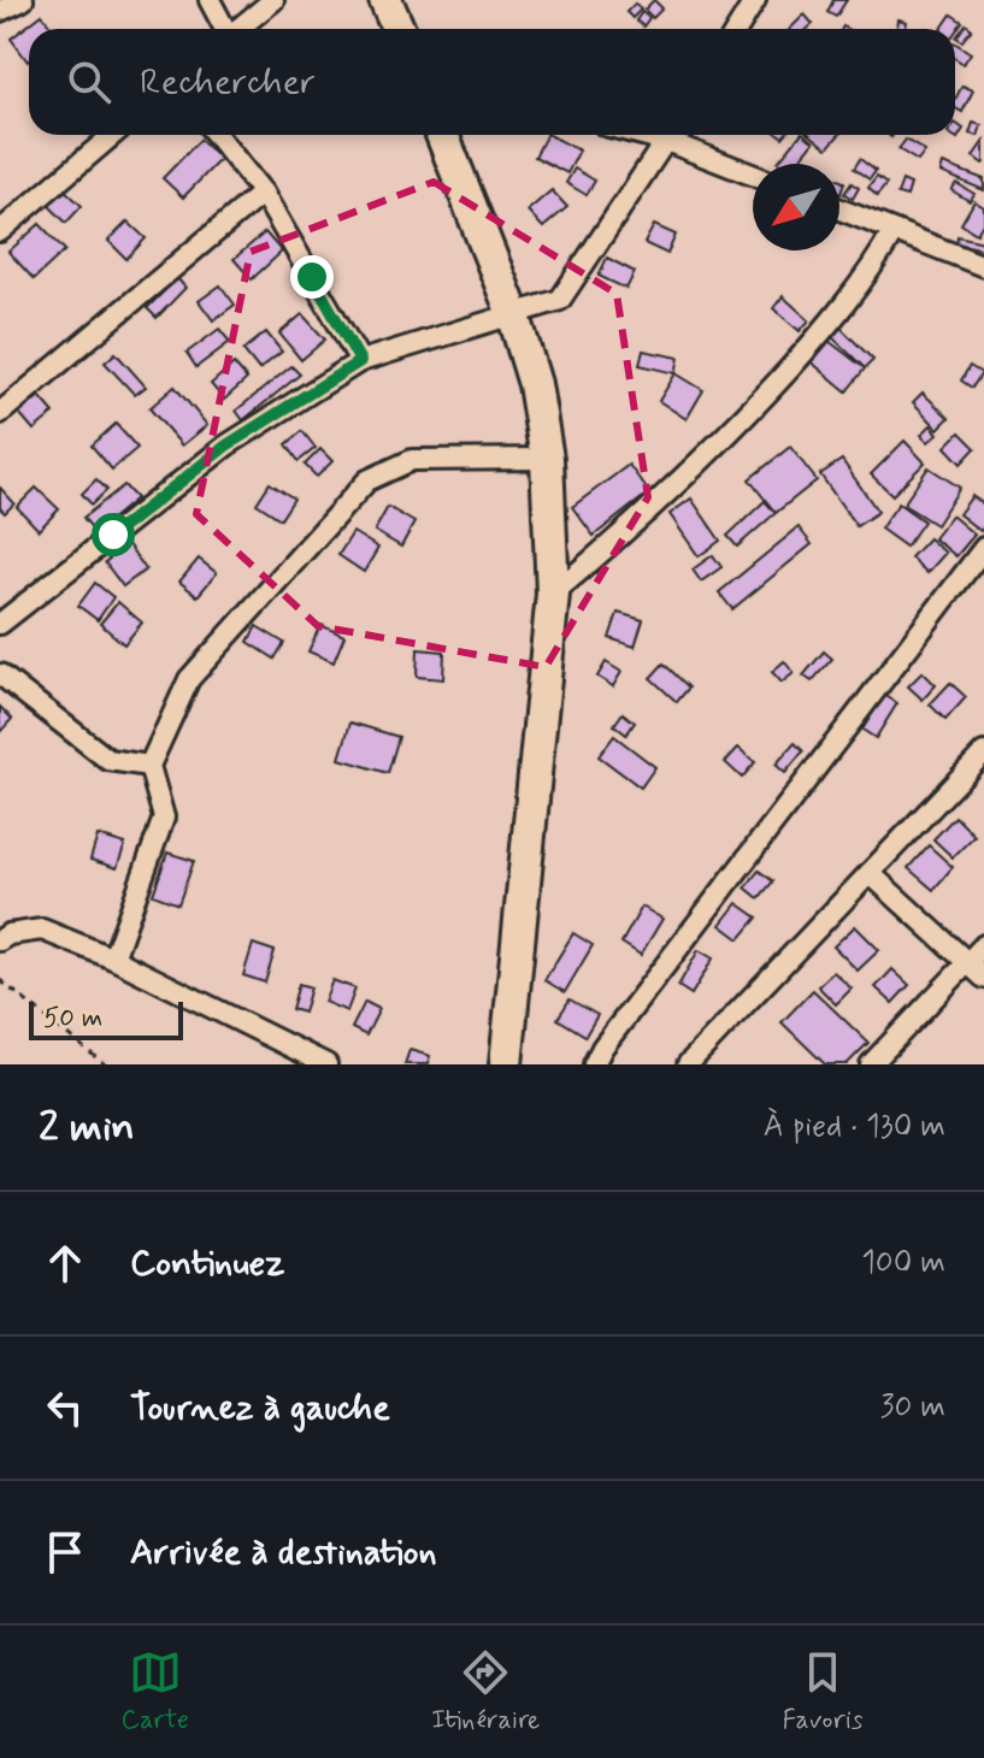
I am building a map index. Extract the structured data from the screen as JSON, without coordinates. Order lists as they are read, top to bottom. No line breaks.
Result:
{"scale_bar":"50 m","north":"bottom left","page":{"search":"Rechercher","scale":"50 m","heading":["2 min","À pied · 130 m"],"list":[["Continuez","100 m"],["Tournez à gauche","30 m"],"Arrivée à destination"],"nav":["Carte","Itinéraire","Favoris"]}}
